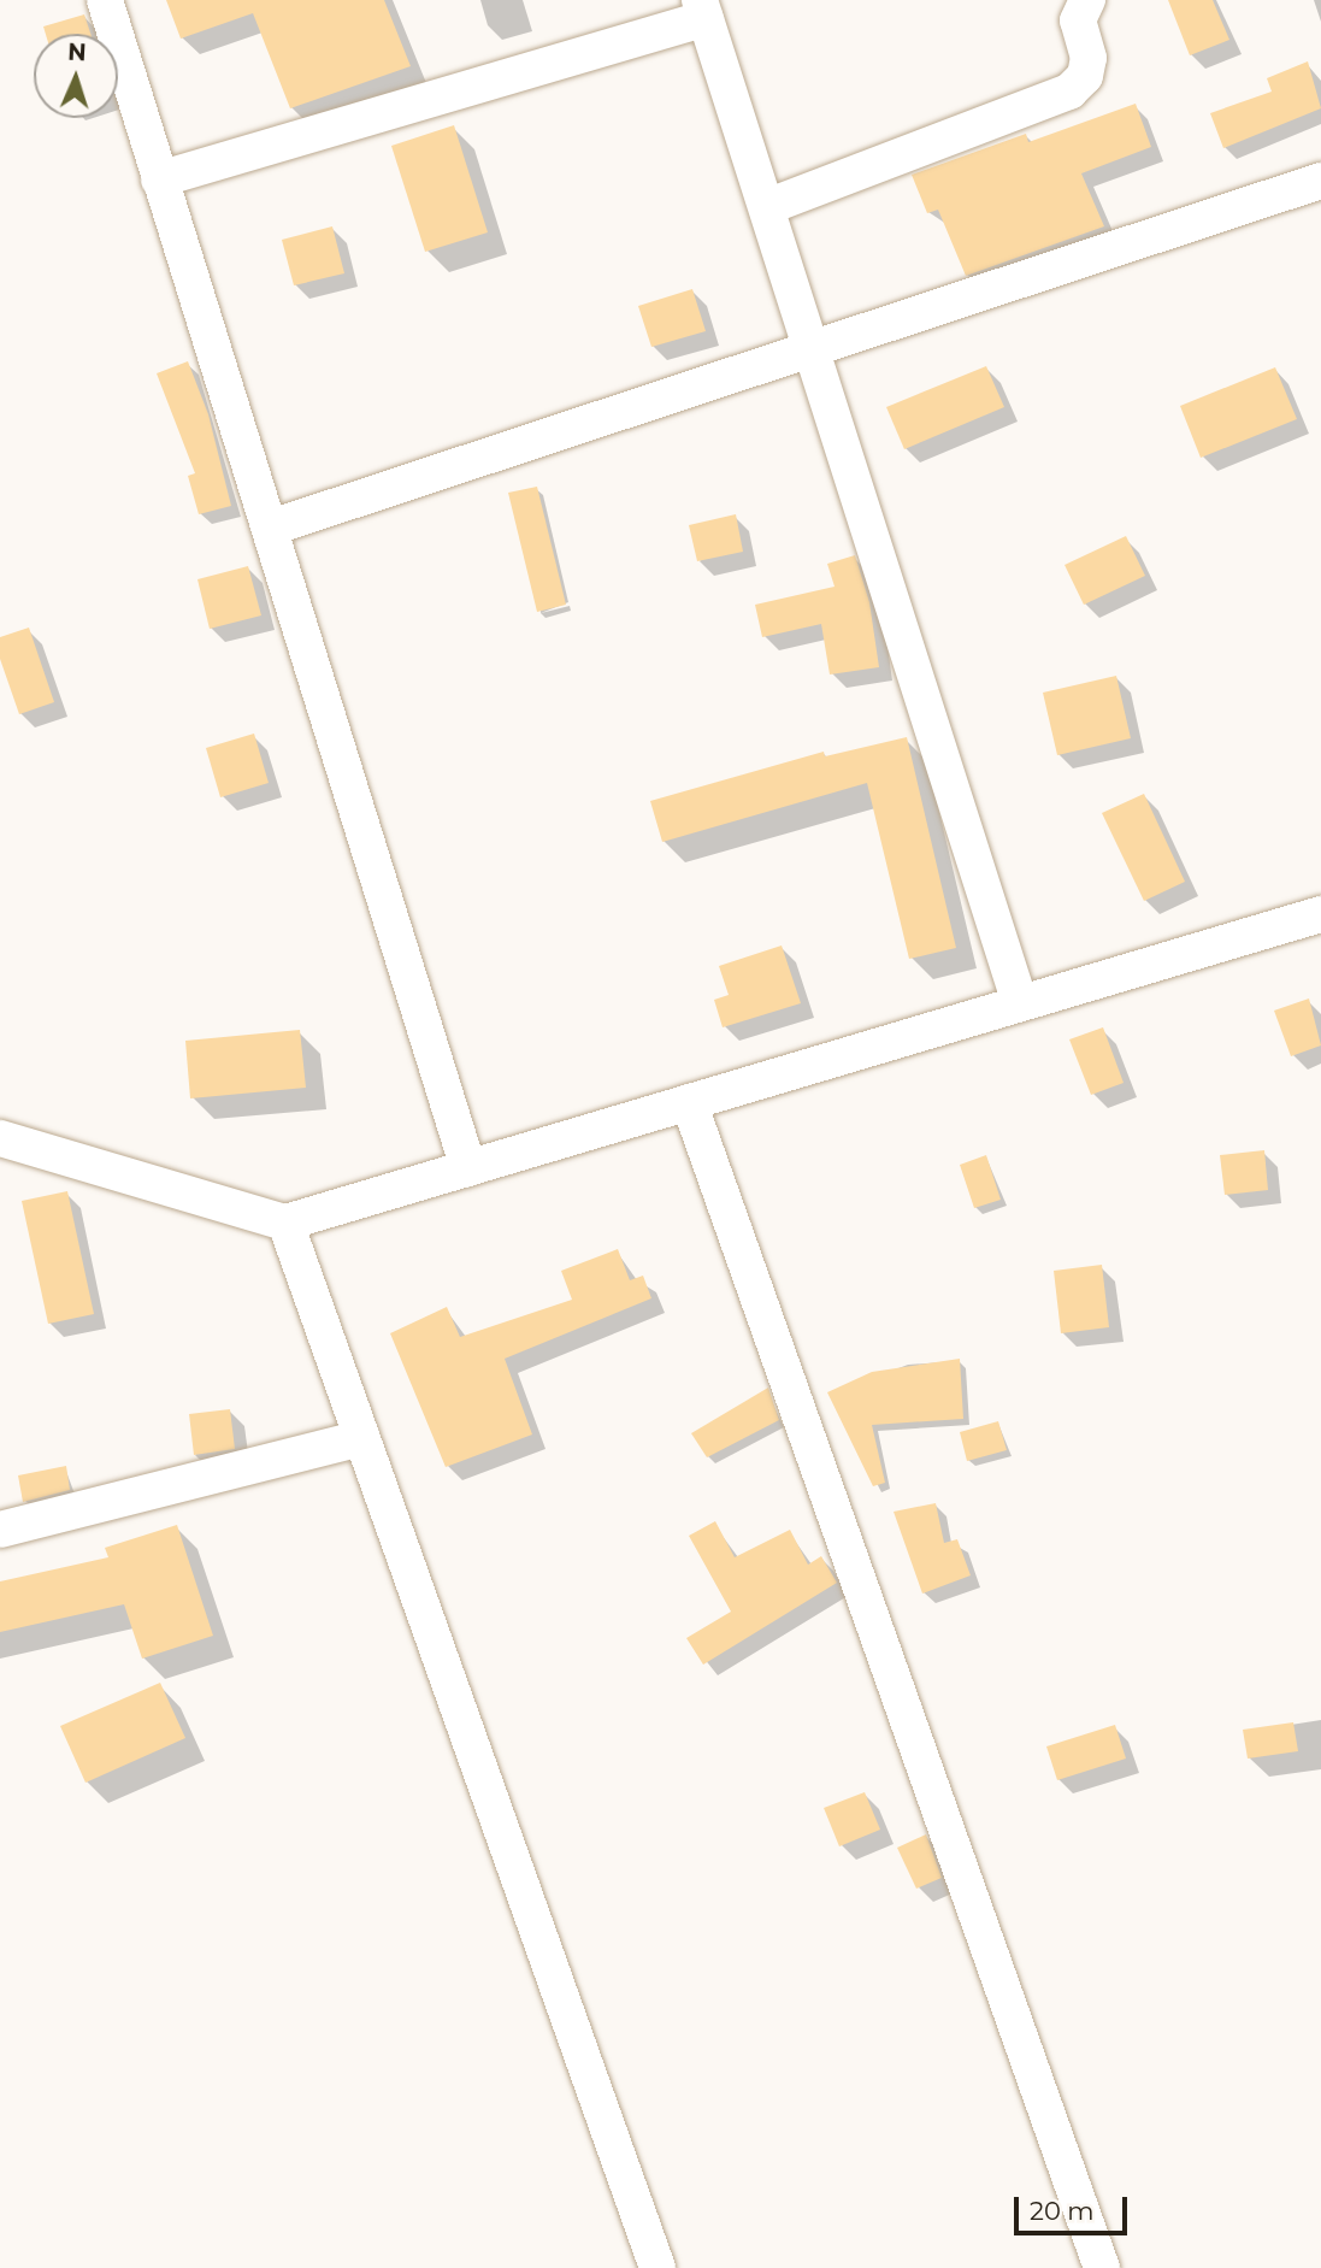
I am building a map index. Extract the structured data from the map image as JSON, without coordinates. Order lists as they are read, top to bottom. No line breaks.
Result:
{"scale_bar":"20 m","north":"top"}
